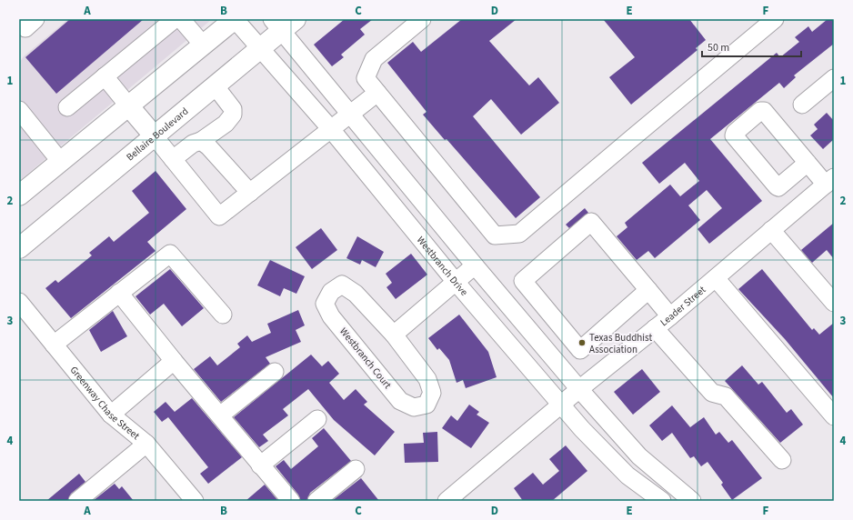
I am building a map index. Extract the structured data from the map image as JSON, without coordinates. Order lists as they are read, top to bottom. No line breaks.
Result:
{"streets":{"main road":["Bellaire Boulevard"],"street":["Westbranch Drive","Leader Street","Westbranch Court","Greenway Chase Street"]},"crossings":[["Bellaire Boulevard","Westbranch Drive"],["Westbranch Drive","Leader Street"]],"places":["Texas Buddhist Association"],"scale_bar":"50 m","grid":{"columns":["A","B","C","D","E","F"],"rows":["1","2","3","4"]}}
